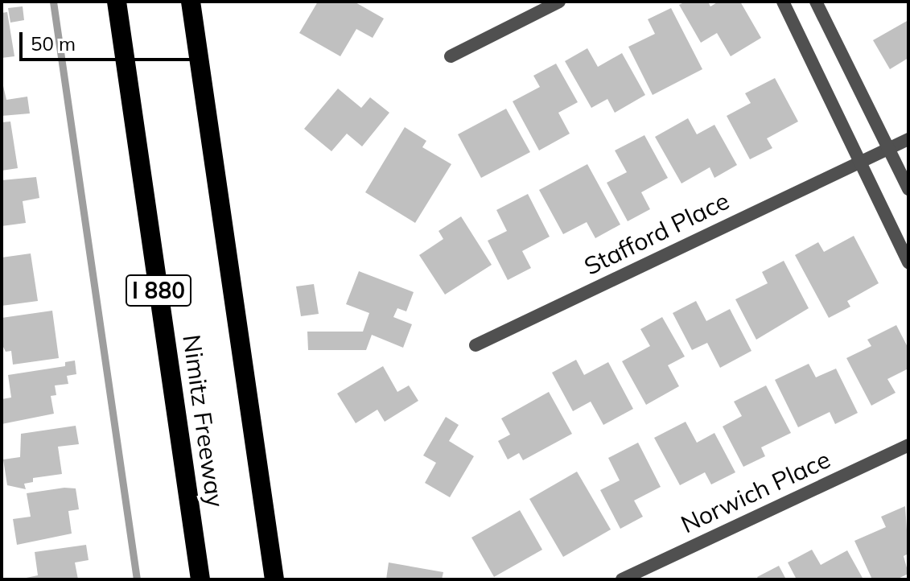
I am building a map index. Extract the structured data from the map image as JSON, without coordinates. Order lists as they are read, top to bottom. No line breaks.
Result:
{"streets":{"highway":["I 880","Nimitz Freeway"],"street":["Stafford Place","Norwich Place"]},"scale_bar":"50 m"}
